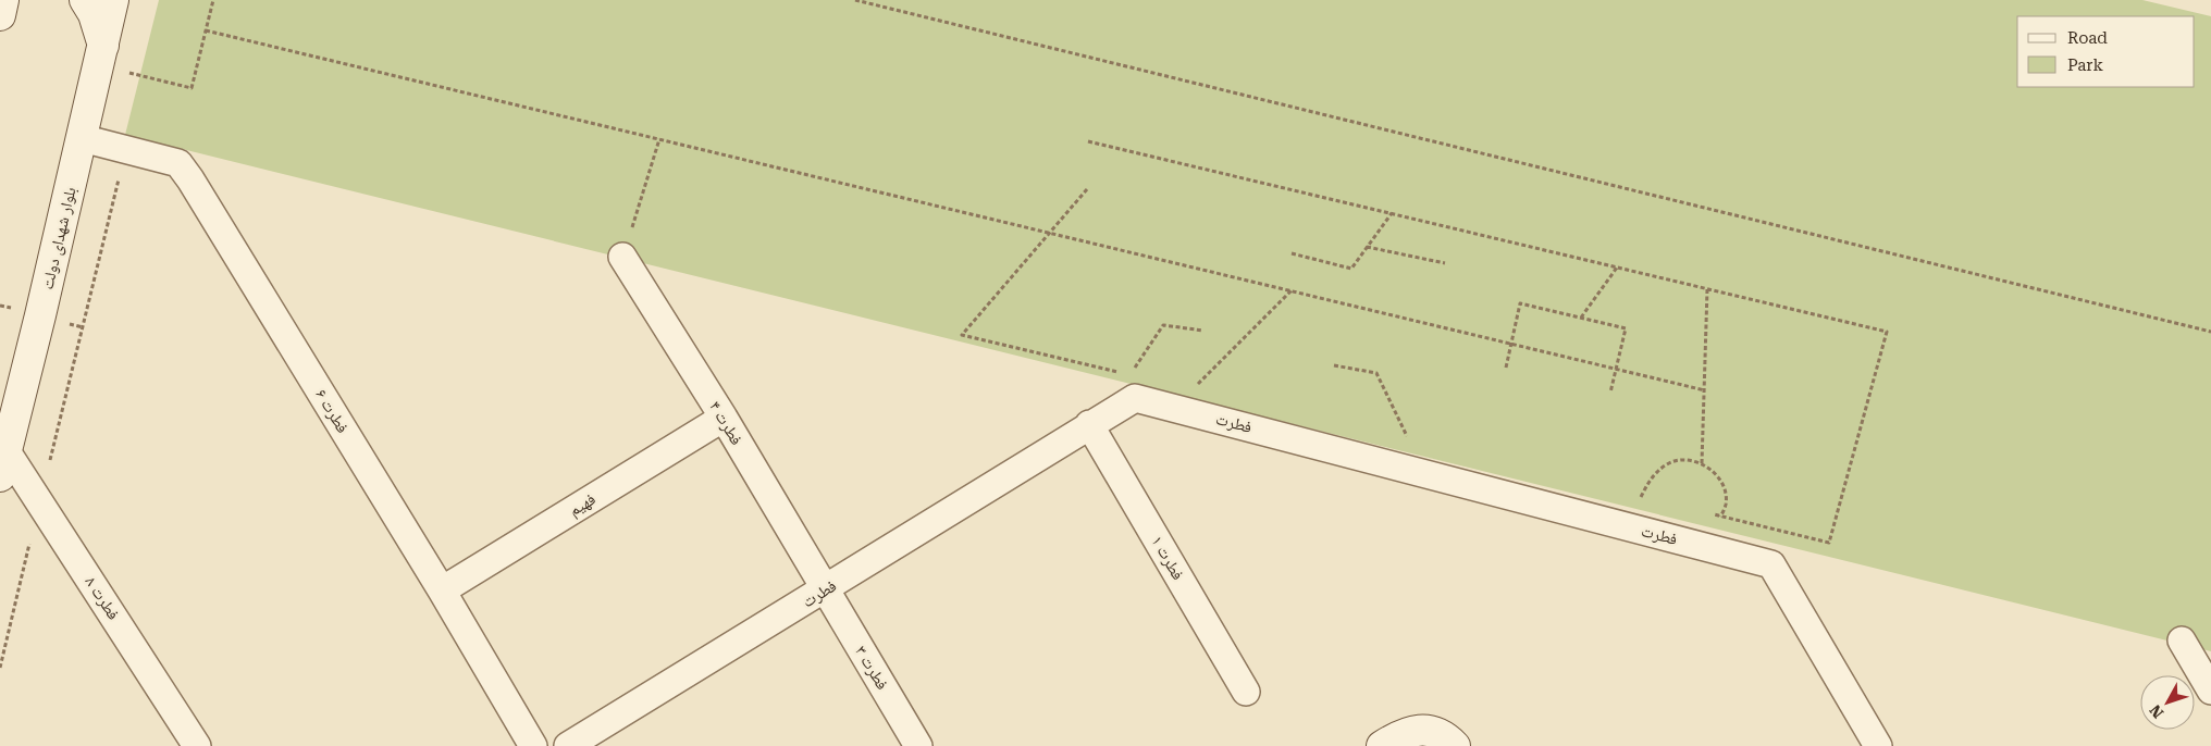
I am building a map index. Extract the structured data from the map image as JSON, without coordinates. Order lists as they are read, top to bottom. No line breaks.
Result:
{"streets":{"main road":["بلوار شهدای دولت"],"street":["فطرت ۶","فطرت ۴","فطرت","فهیم","فطرت ۱","فطرت ۸","فطرت ۳"]},"crossings":[["بلوار شهدای دولت","فطرت ۶"],["بلوار شهدای دولت","فطرت ۸"],["فطرت ۶","فهیم"],["فطرت ۴","فطرت"],["فطرت ۴","فهیم"],["فطرت ۴","فطرت ۳"],["فطرت","فطرت ۱"],["فطرت","فطرت ۳"]],"legend":["Road","Park"],"north":"bottom left"}
